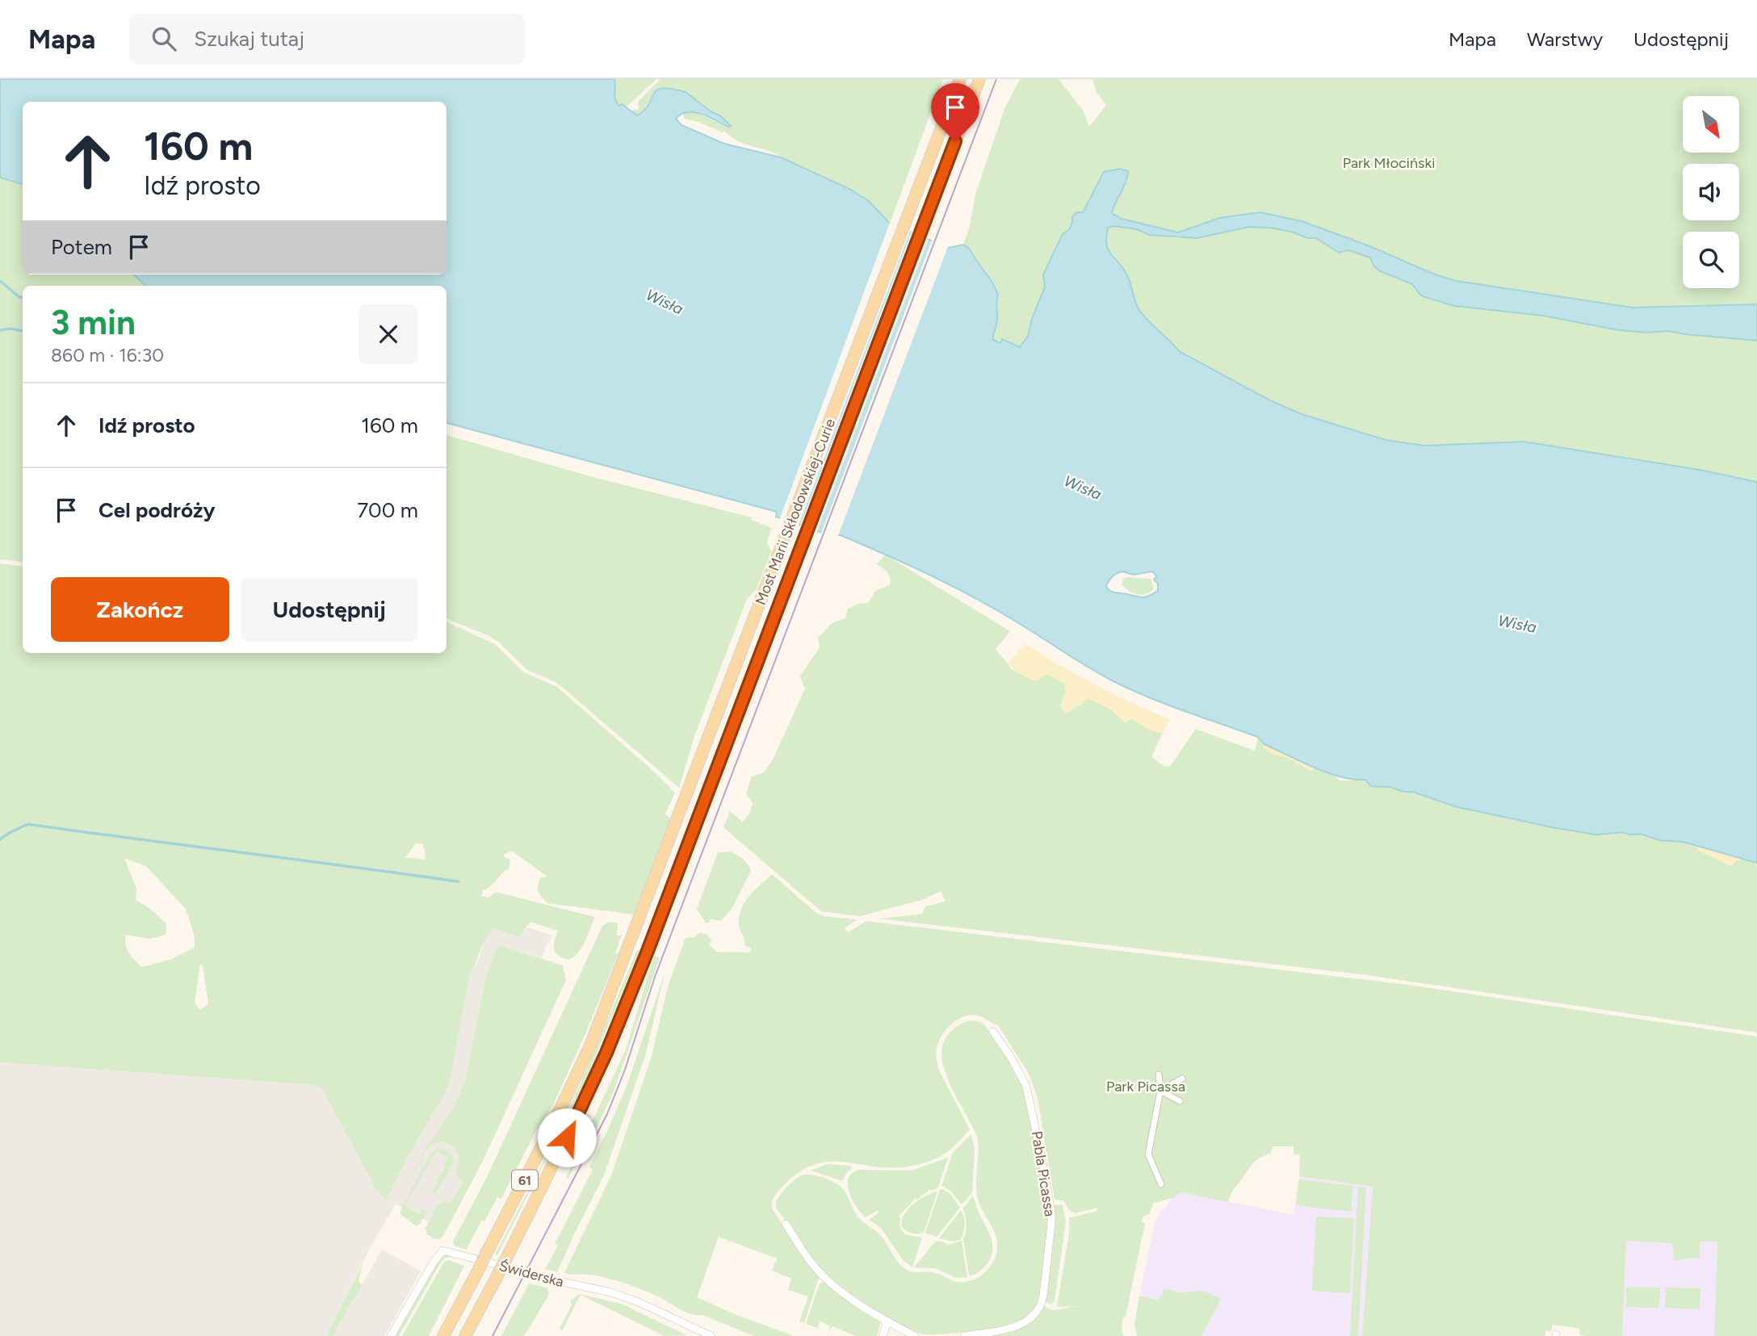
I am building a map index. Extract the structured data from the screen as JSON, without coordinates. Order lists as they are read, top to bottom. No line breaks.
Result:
{"streets":{"main road":["Most Marii Skłodowskiej-Curie","61"],"street":["Pabla Picassa","Świderska"]},"water":["Wisła"],"parks":["Park Młociński","Park Picassa"],"north":"bottom right","page":{"header":"Mapa","search":"Szukaj tutaj","nav":["Mapa","Warstwy","Udostępnij"],"turn":["160 m","Idź prosto"],"then":"Potem","heading":["3 min","860 m · 16:30"],"list":[{"name":"Idź prosto","value":"160 m"},{"name":"Cel podróży","value":"700 m"}],"buttons":["Zakończ","Udostępnij"]}}
